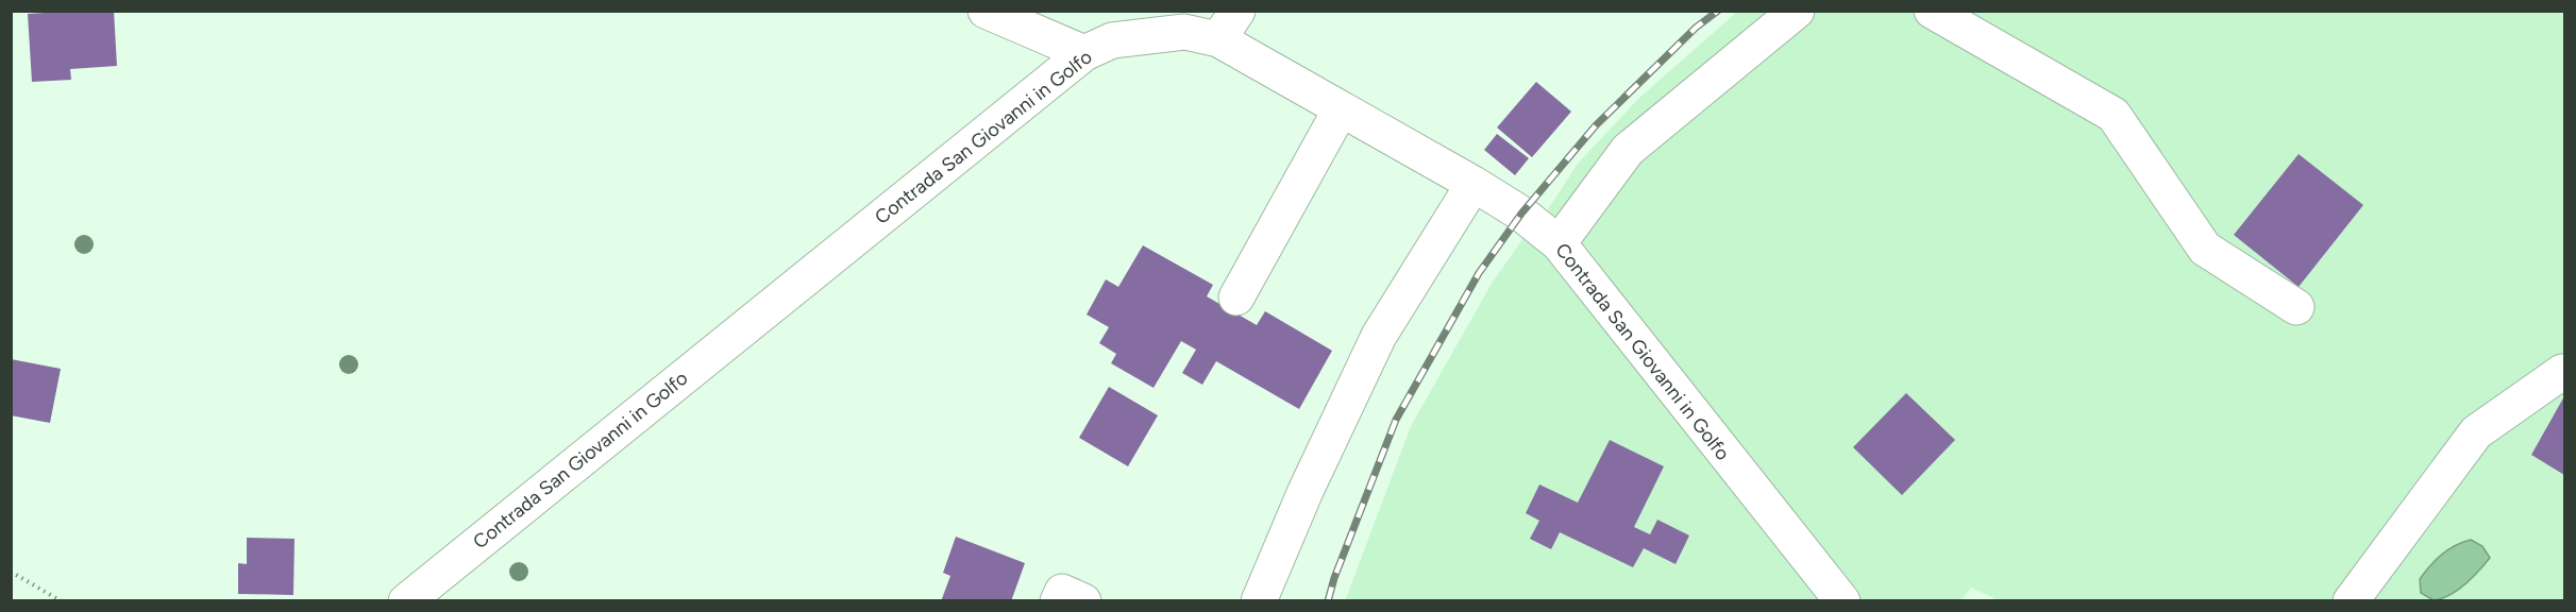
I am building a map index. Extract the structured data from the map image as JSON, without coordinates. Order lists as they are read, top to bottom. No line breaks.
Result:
{"streets":{"street":["Contrada San Giovanni in Golfo"]}}
